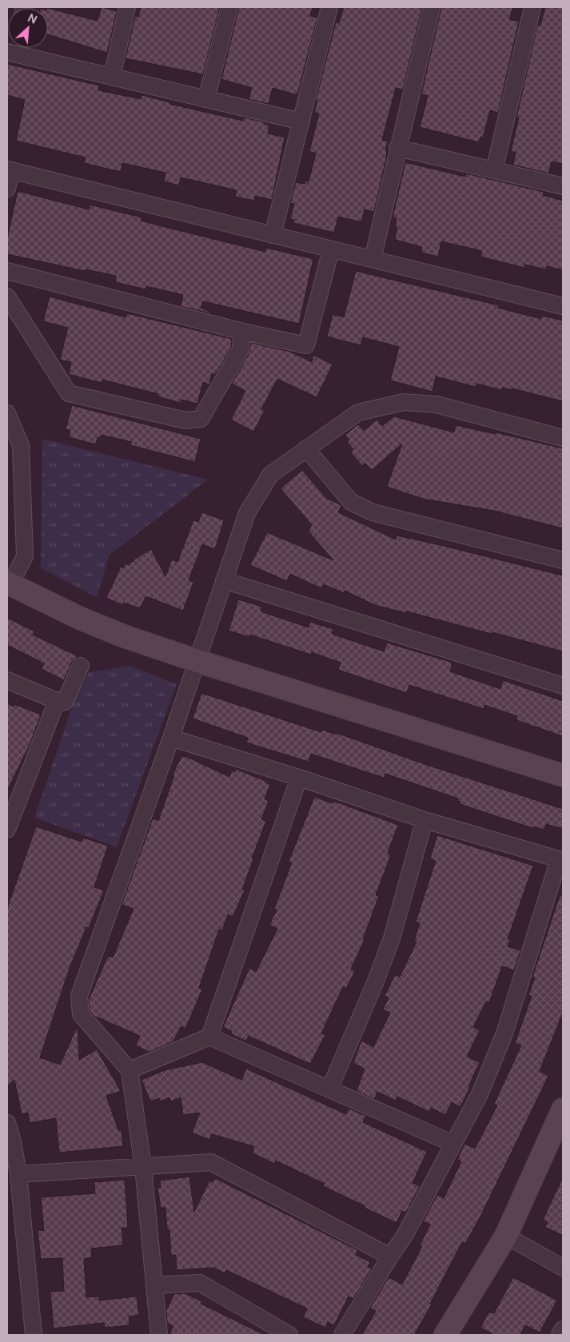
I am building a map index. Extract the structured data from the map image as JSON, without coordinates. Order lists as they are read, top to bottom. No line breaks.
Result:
{"north":"top right"}
